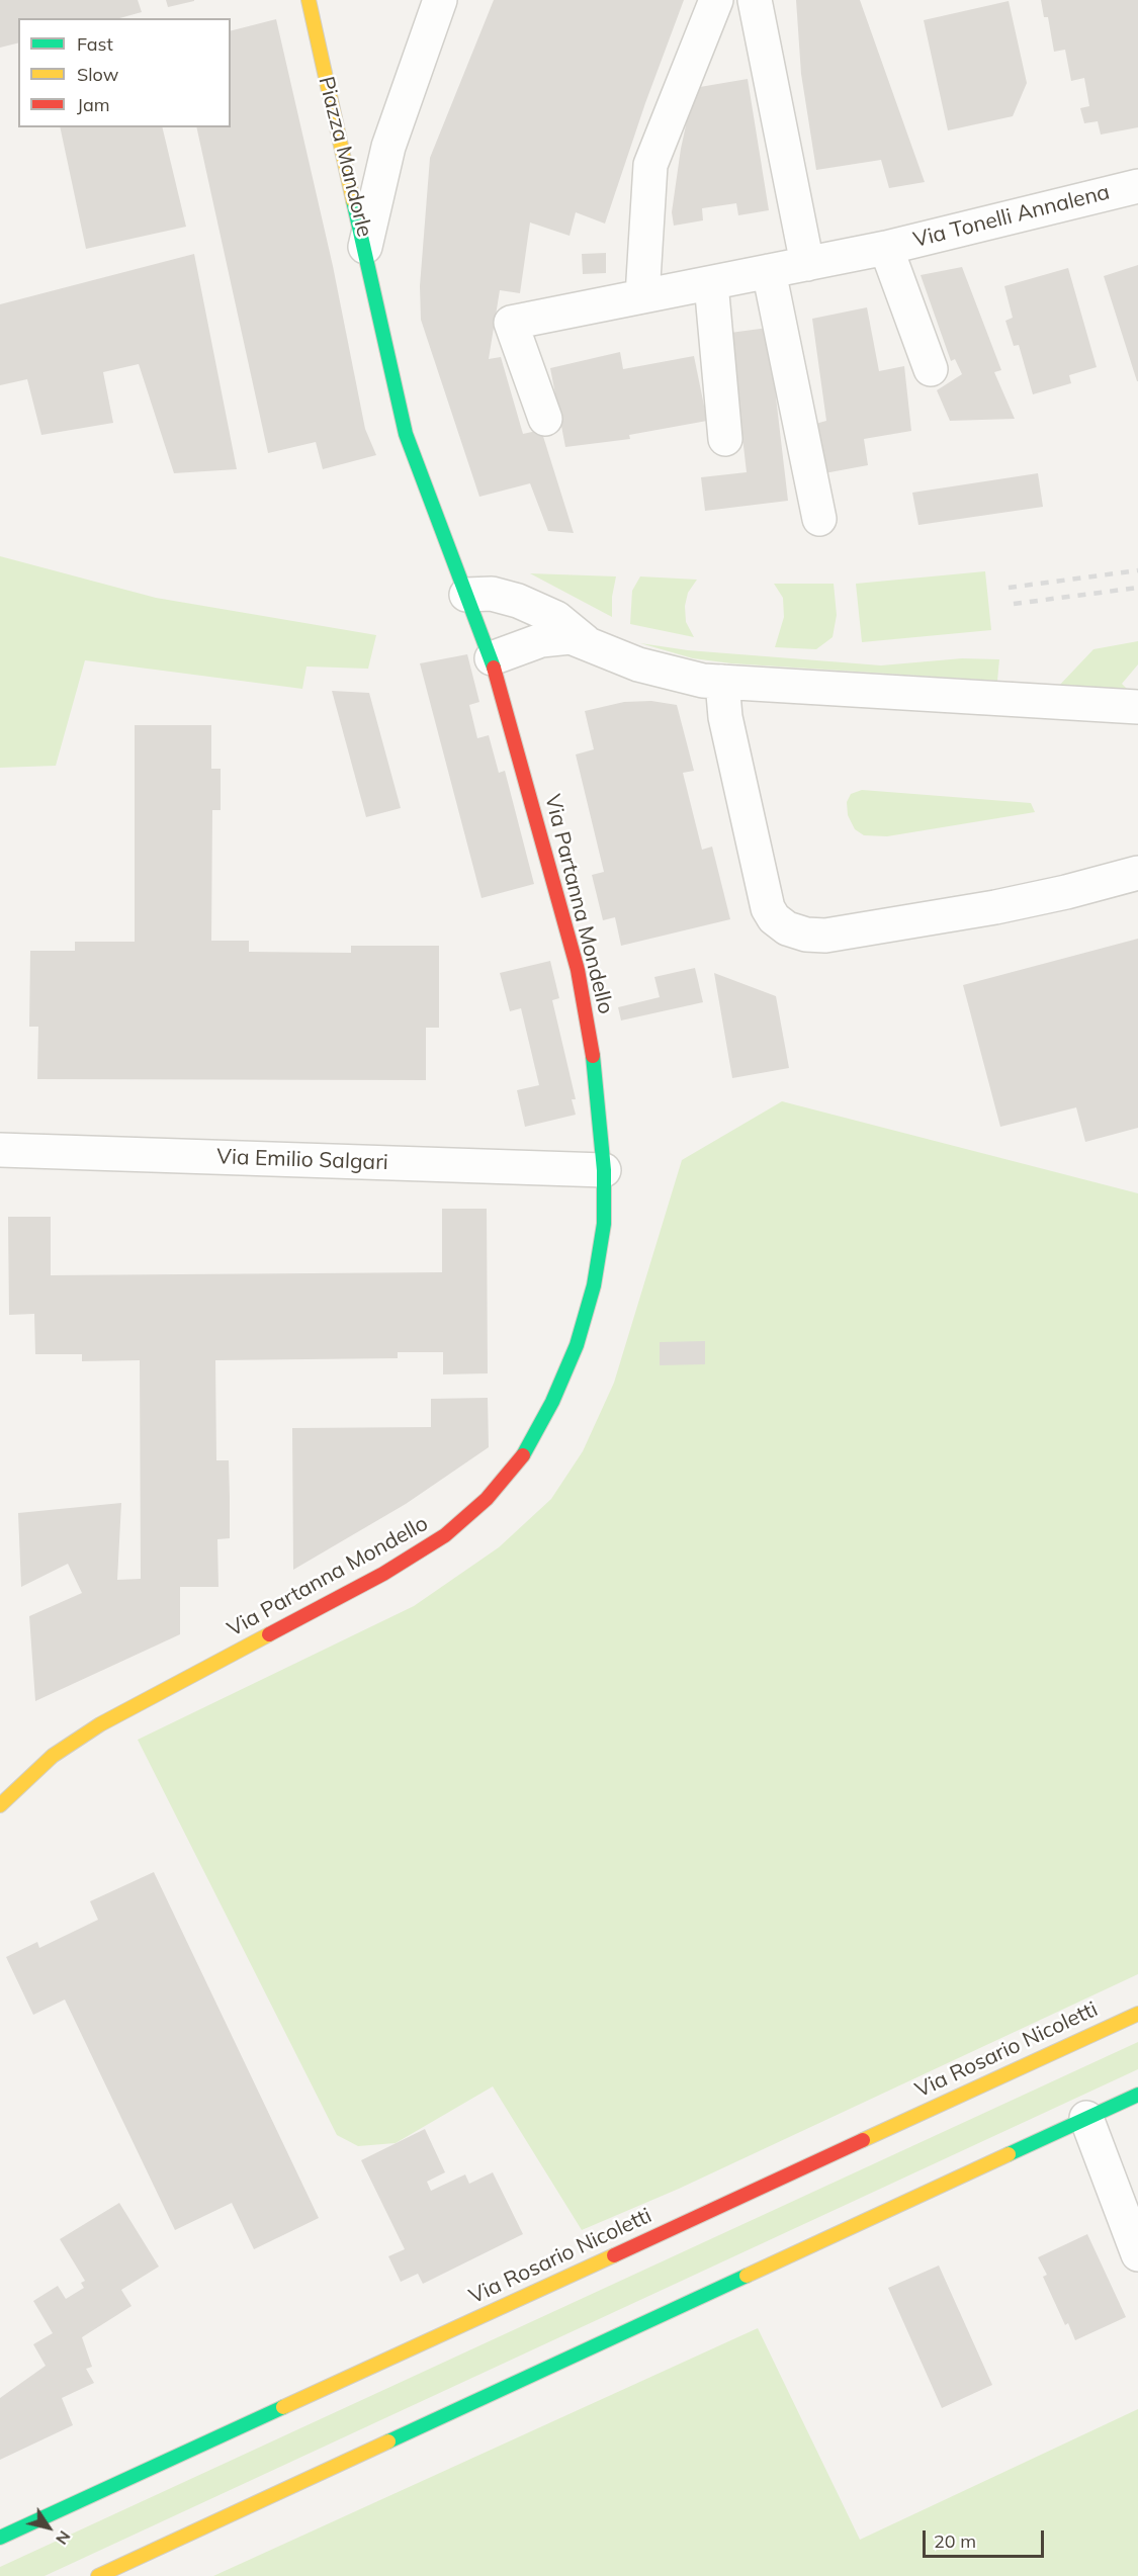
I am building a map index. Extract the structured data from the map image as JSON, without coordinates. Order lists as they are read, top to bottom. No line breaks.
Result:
{"streets":{"main road":["Piazza Mandorle","Via Partanna Mondello","Via Rosario Nicoletti"],"street":["Via Tonelli Annalena","Via Emilio Salgari"]},"crossings":[["Piazza Mandorle","Via Partanna Mondello"],["Via Partanna Mondello","Via Emilio Salgari"]],"legend":["Fast","Slow","Jam"],"scale_bar":"20 m","north":"bottom right"}
